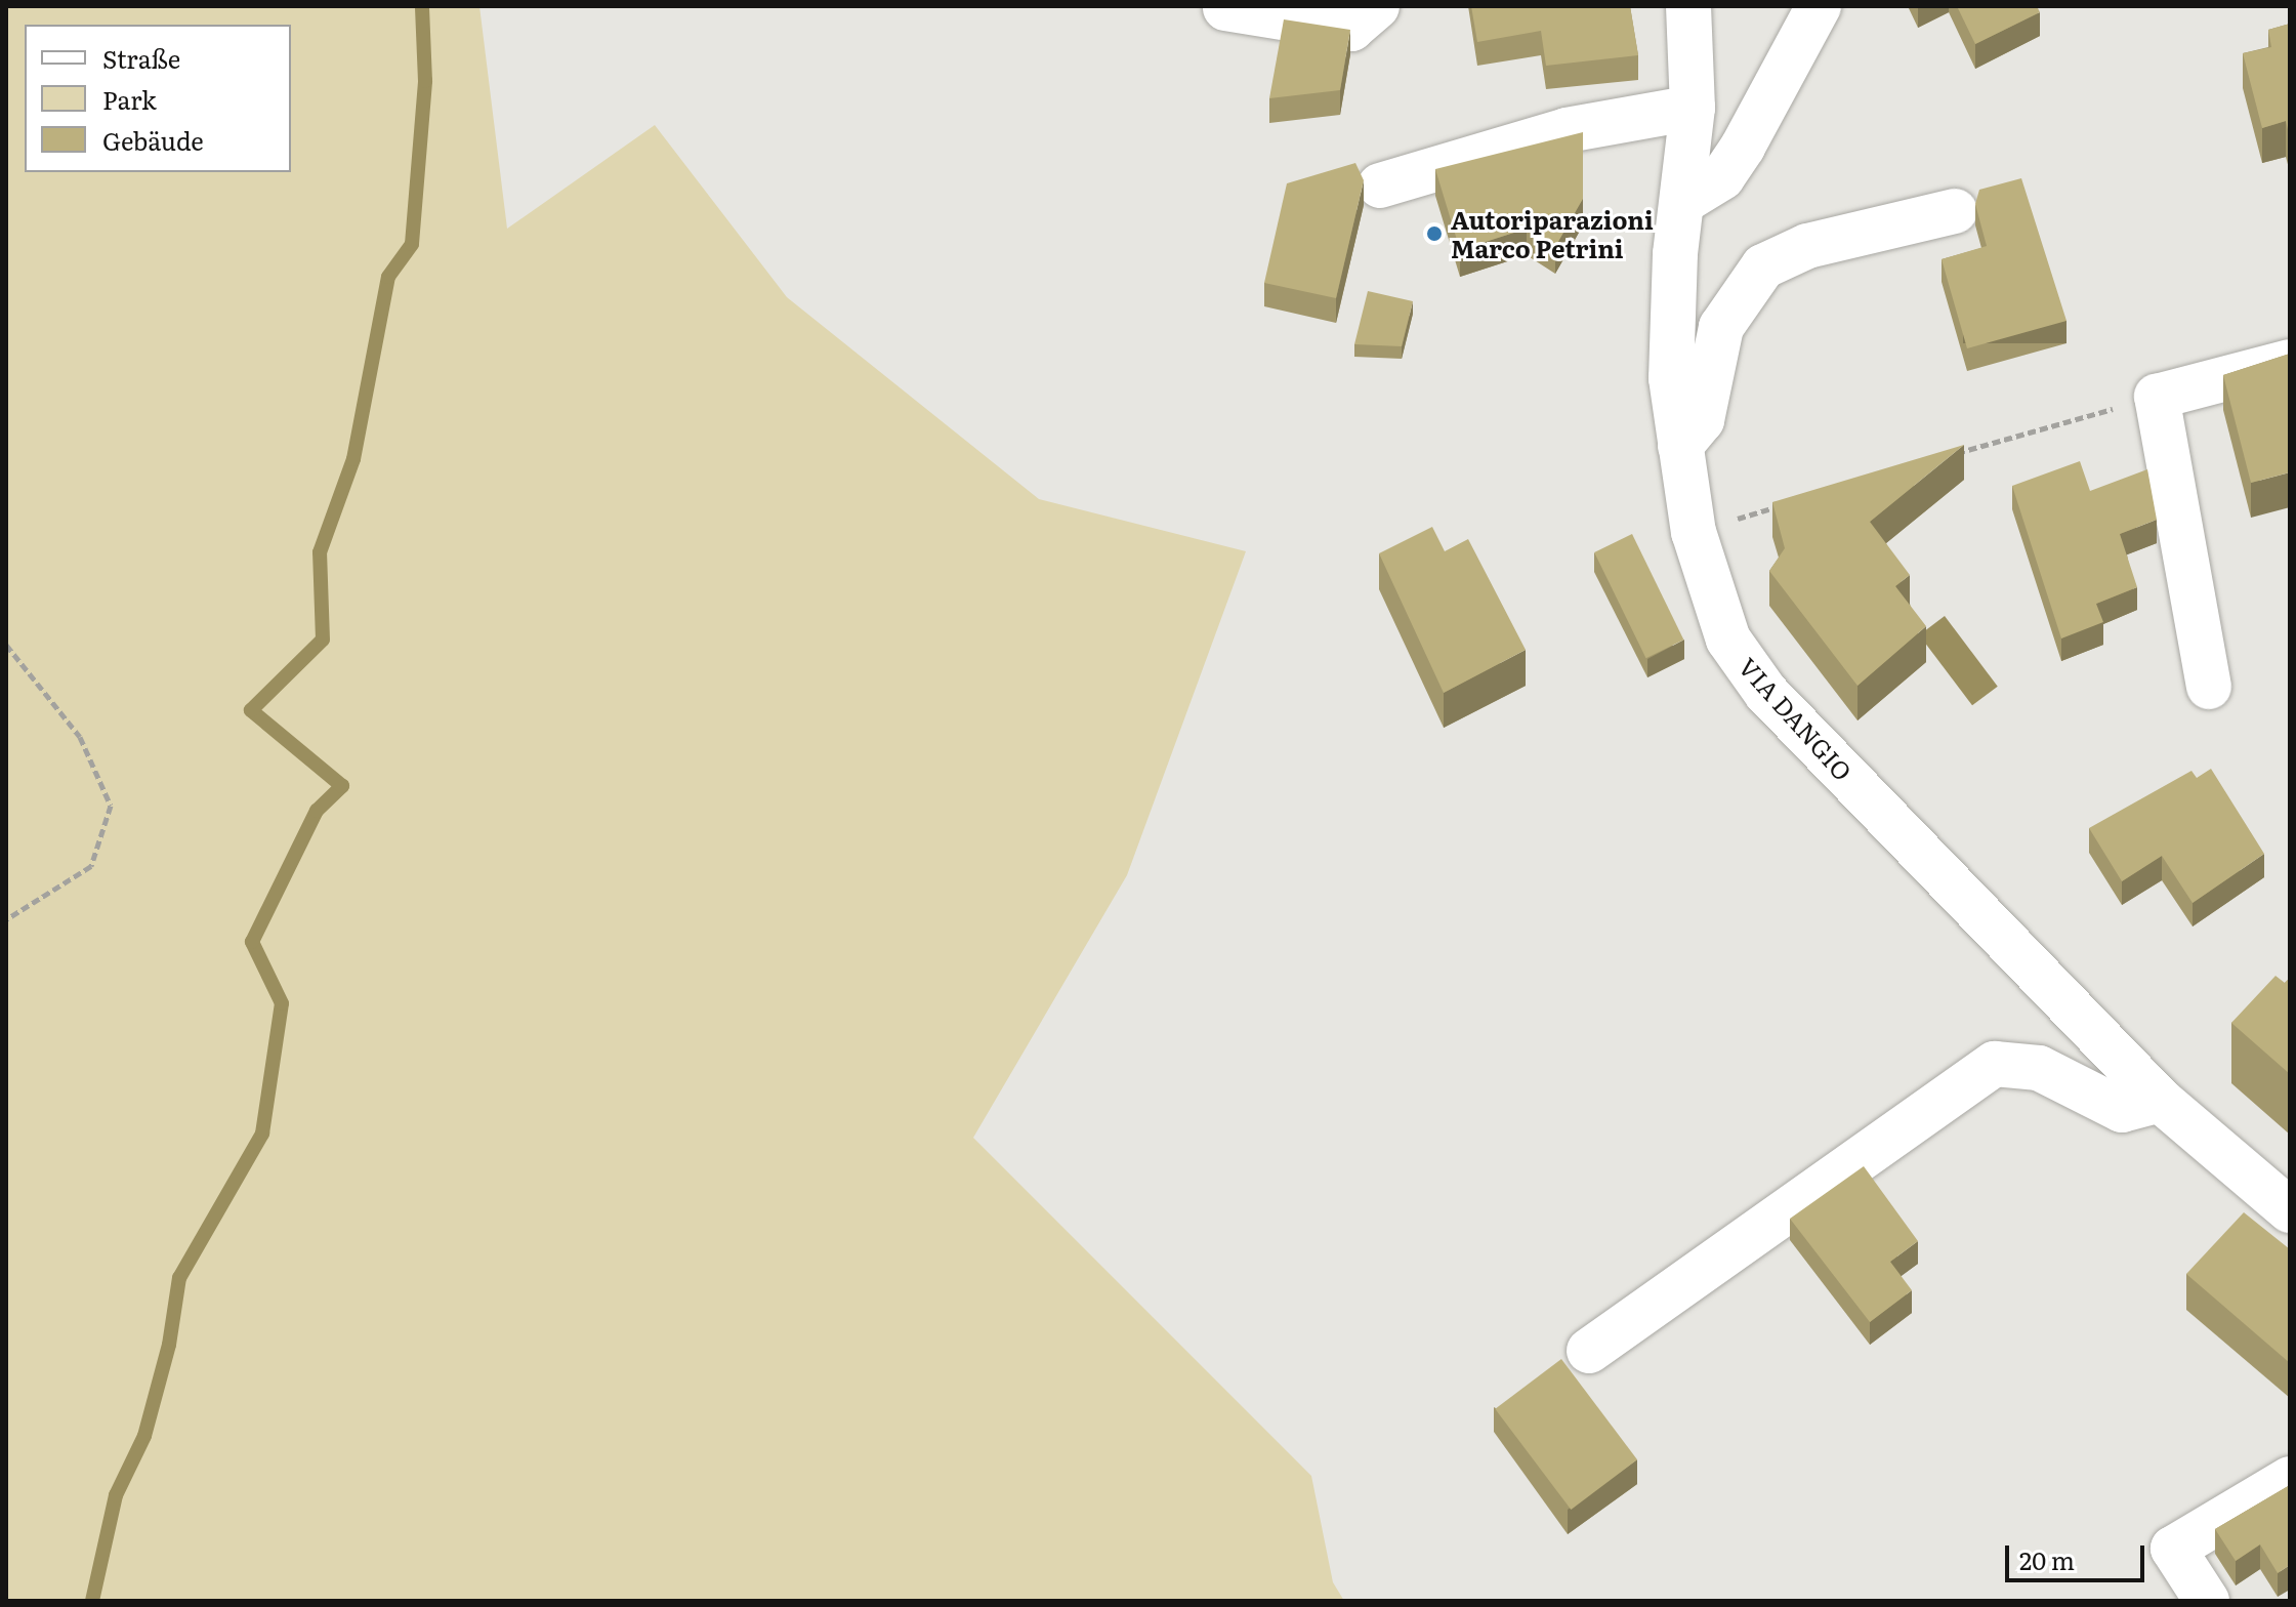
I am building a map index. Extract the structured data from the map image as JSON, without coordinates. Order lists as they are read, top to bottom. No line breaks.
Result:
{"streets":{"street":["VIA DANGIO"]},"places":["Autoriparazioni Marco Petrini"],"legend":["Straße","Park","Gebäude"],"scale_bar":"20 m"}
